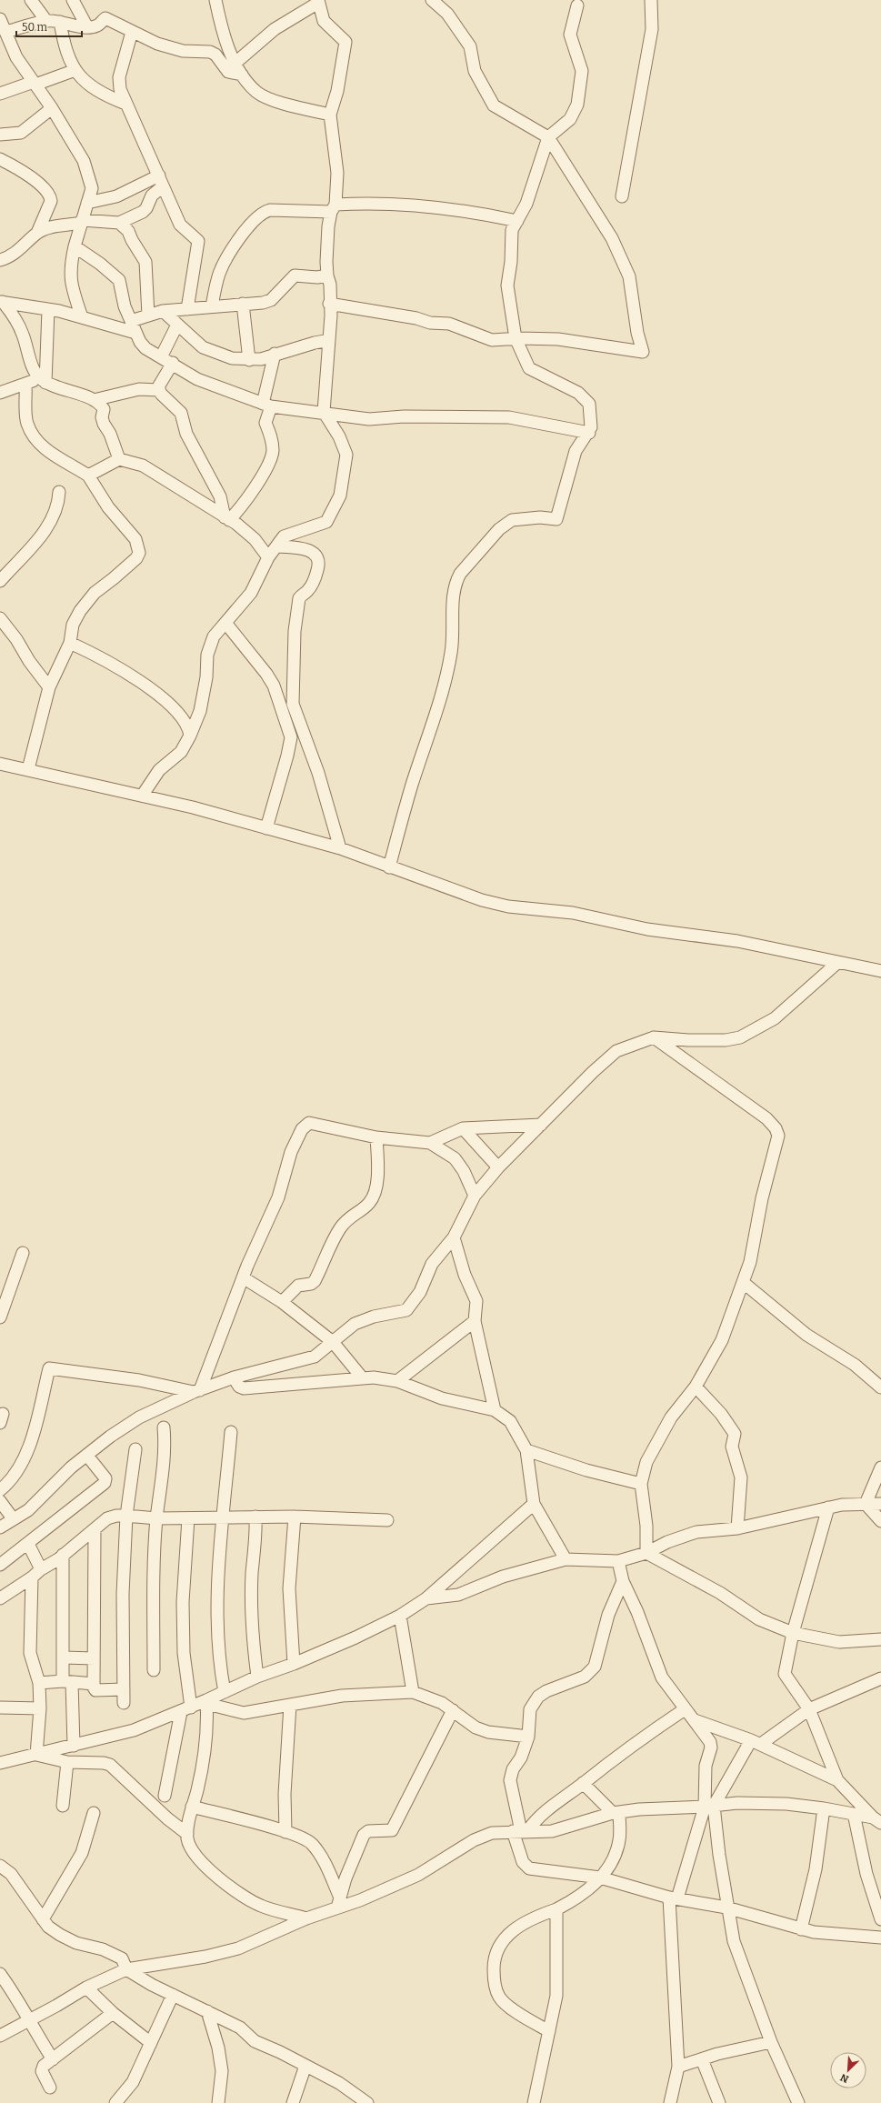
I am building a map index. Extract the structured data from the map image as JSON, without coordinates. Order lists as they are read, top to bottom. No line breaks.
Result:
{"scale_bar":"50 m","north":"bottom left"}
